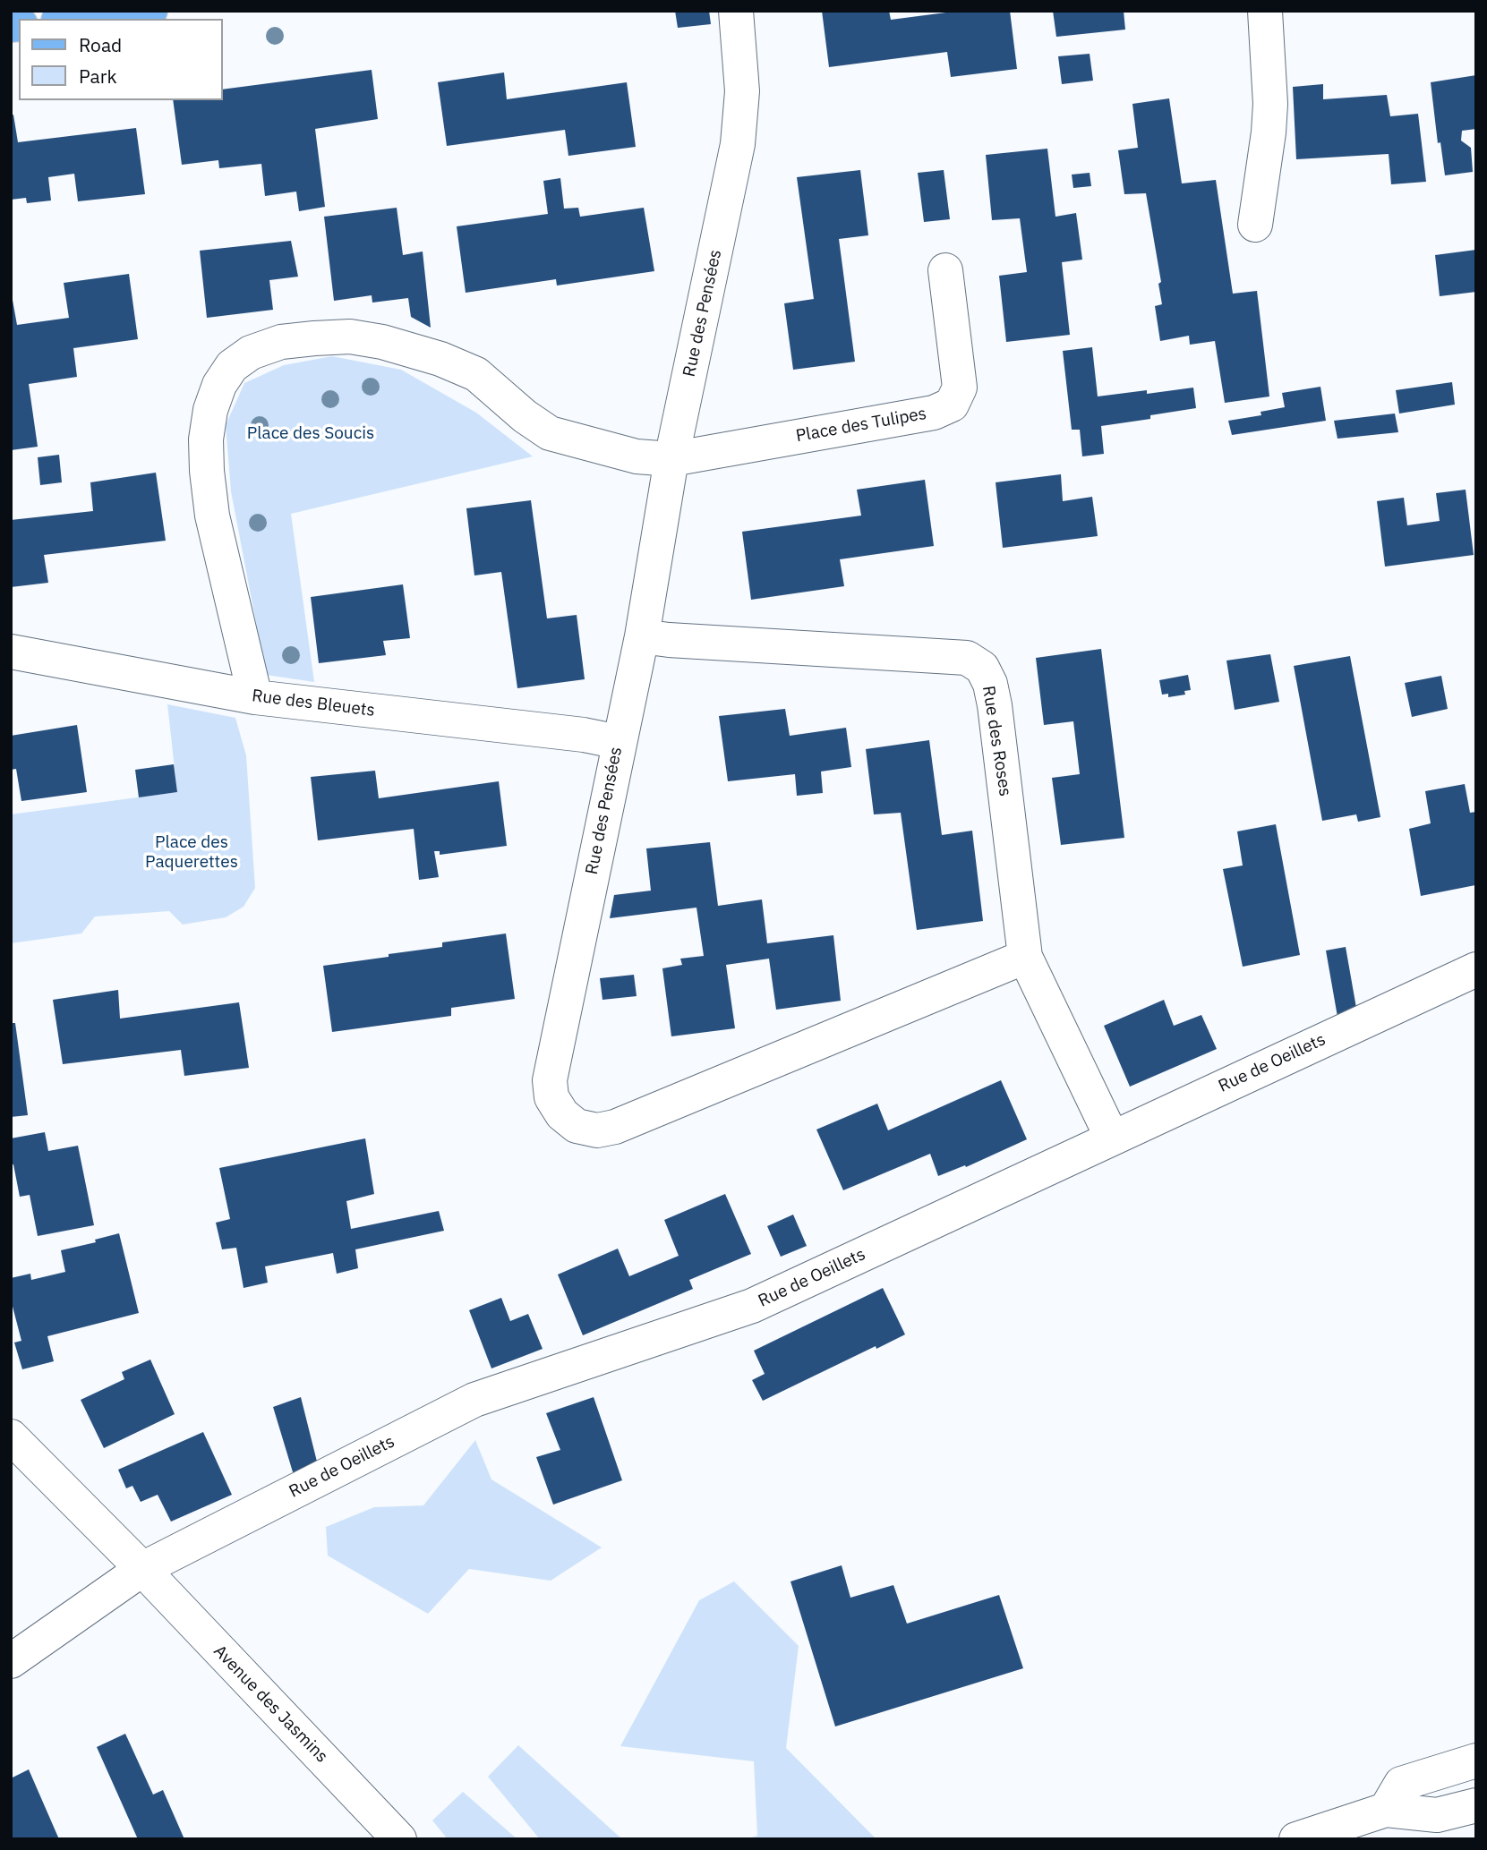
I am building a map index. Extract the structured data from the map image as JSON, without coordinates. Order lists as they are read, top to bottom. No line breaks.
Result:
{"streets":{"street":["Rue des Pensées","Place des Tulipes","Rue des Bleuets","Rue des Roses","Rue de Oeillets","Avenue des Jasmins"]},"crossings":[["Rue des Pensées","Place des Tulipes"],["Rue des Pensées","Rue des Bleuets"],["Rue des Pensées","Rue des Roses"],["Rue des Roses","Rue de Oeillets"],["Rue de Oeillets","Avenue des Jasmins"]],"parks":["Place des Soucis","Place des Paquerettes"],"legend":["Road","Park"]}
